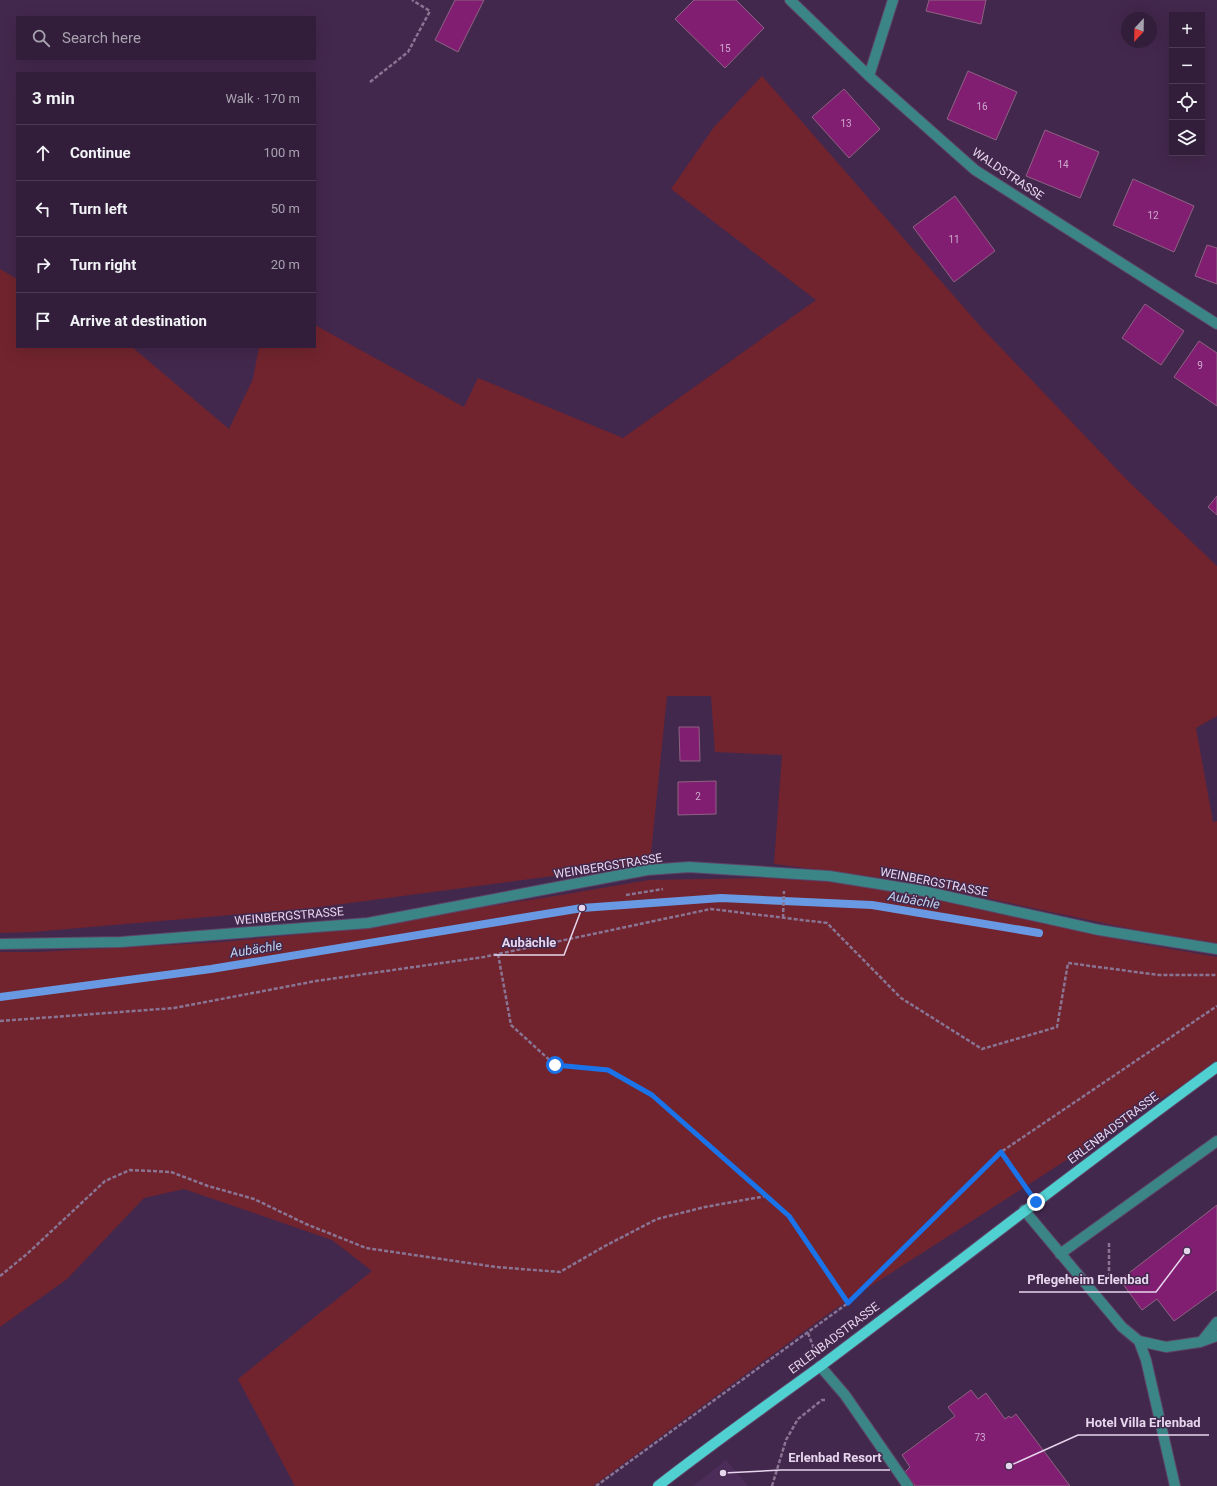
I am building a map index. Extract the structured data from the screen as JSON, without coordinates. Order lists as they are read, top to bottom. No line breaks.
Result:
{"streets":{"main road":["ERLENBADSTRASSE"],"street":["WALDSTRASSE","WEINBERGSTRASSE"]},"water":["Aubächle"],"places":["Aubächle","Pflegeheim Erlenbad","Hotel Villa Erlenbad","Erlenbad Resort"],"house_numbers":["15","16","13","14","12","11","9","2","73"],"north":"bottom","page":{"map_buttons":["+","−"],"search":"Search here","heading":["3 min","Walk · 170 m"],"list":[["Continue","100 m"],["Turn left","50 m"],["Turn right","20 m"],"Arrive at destination"]}}
